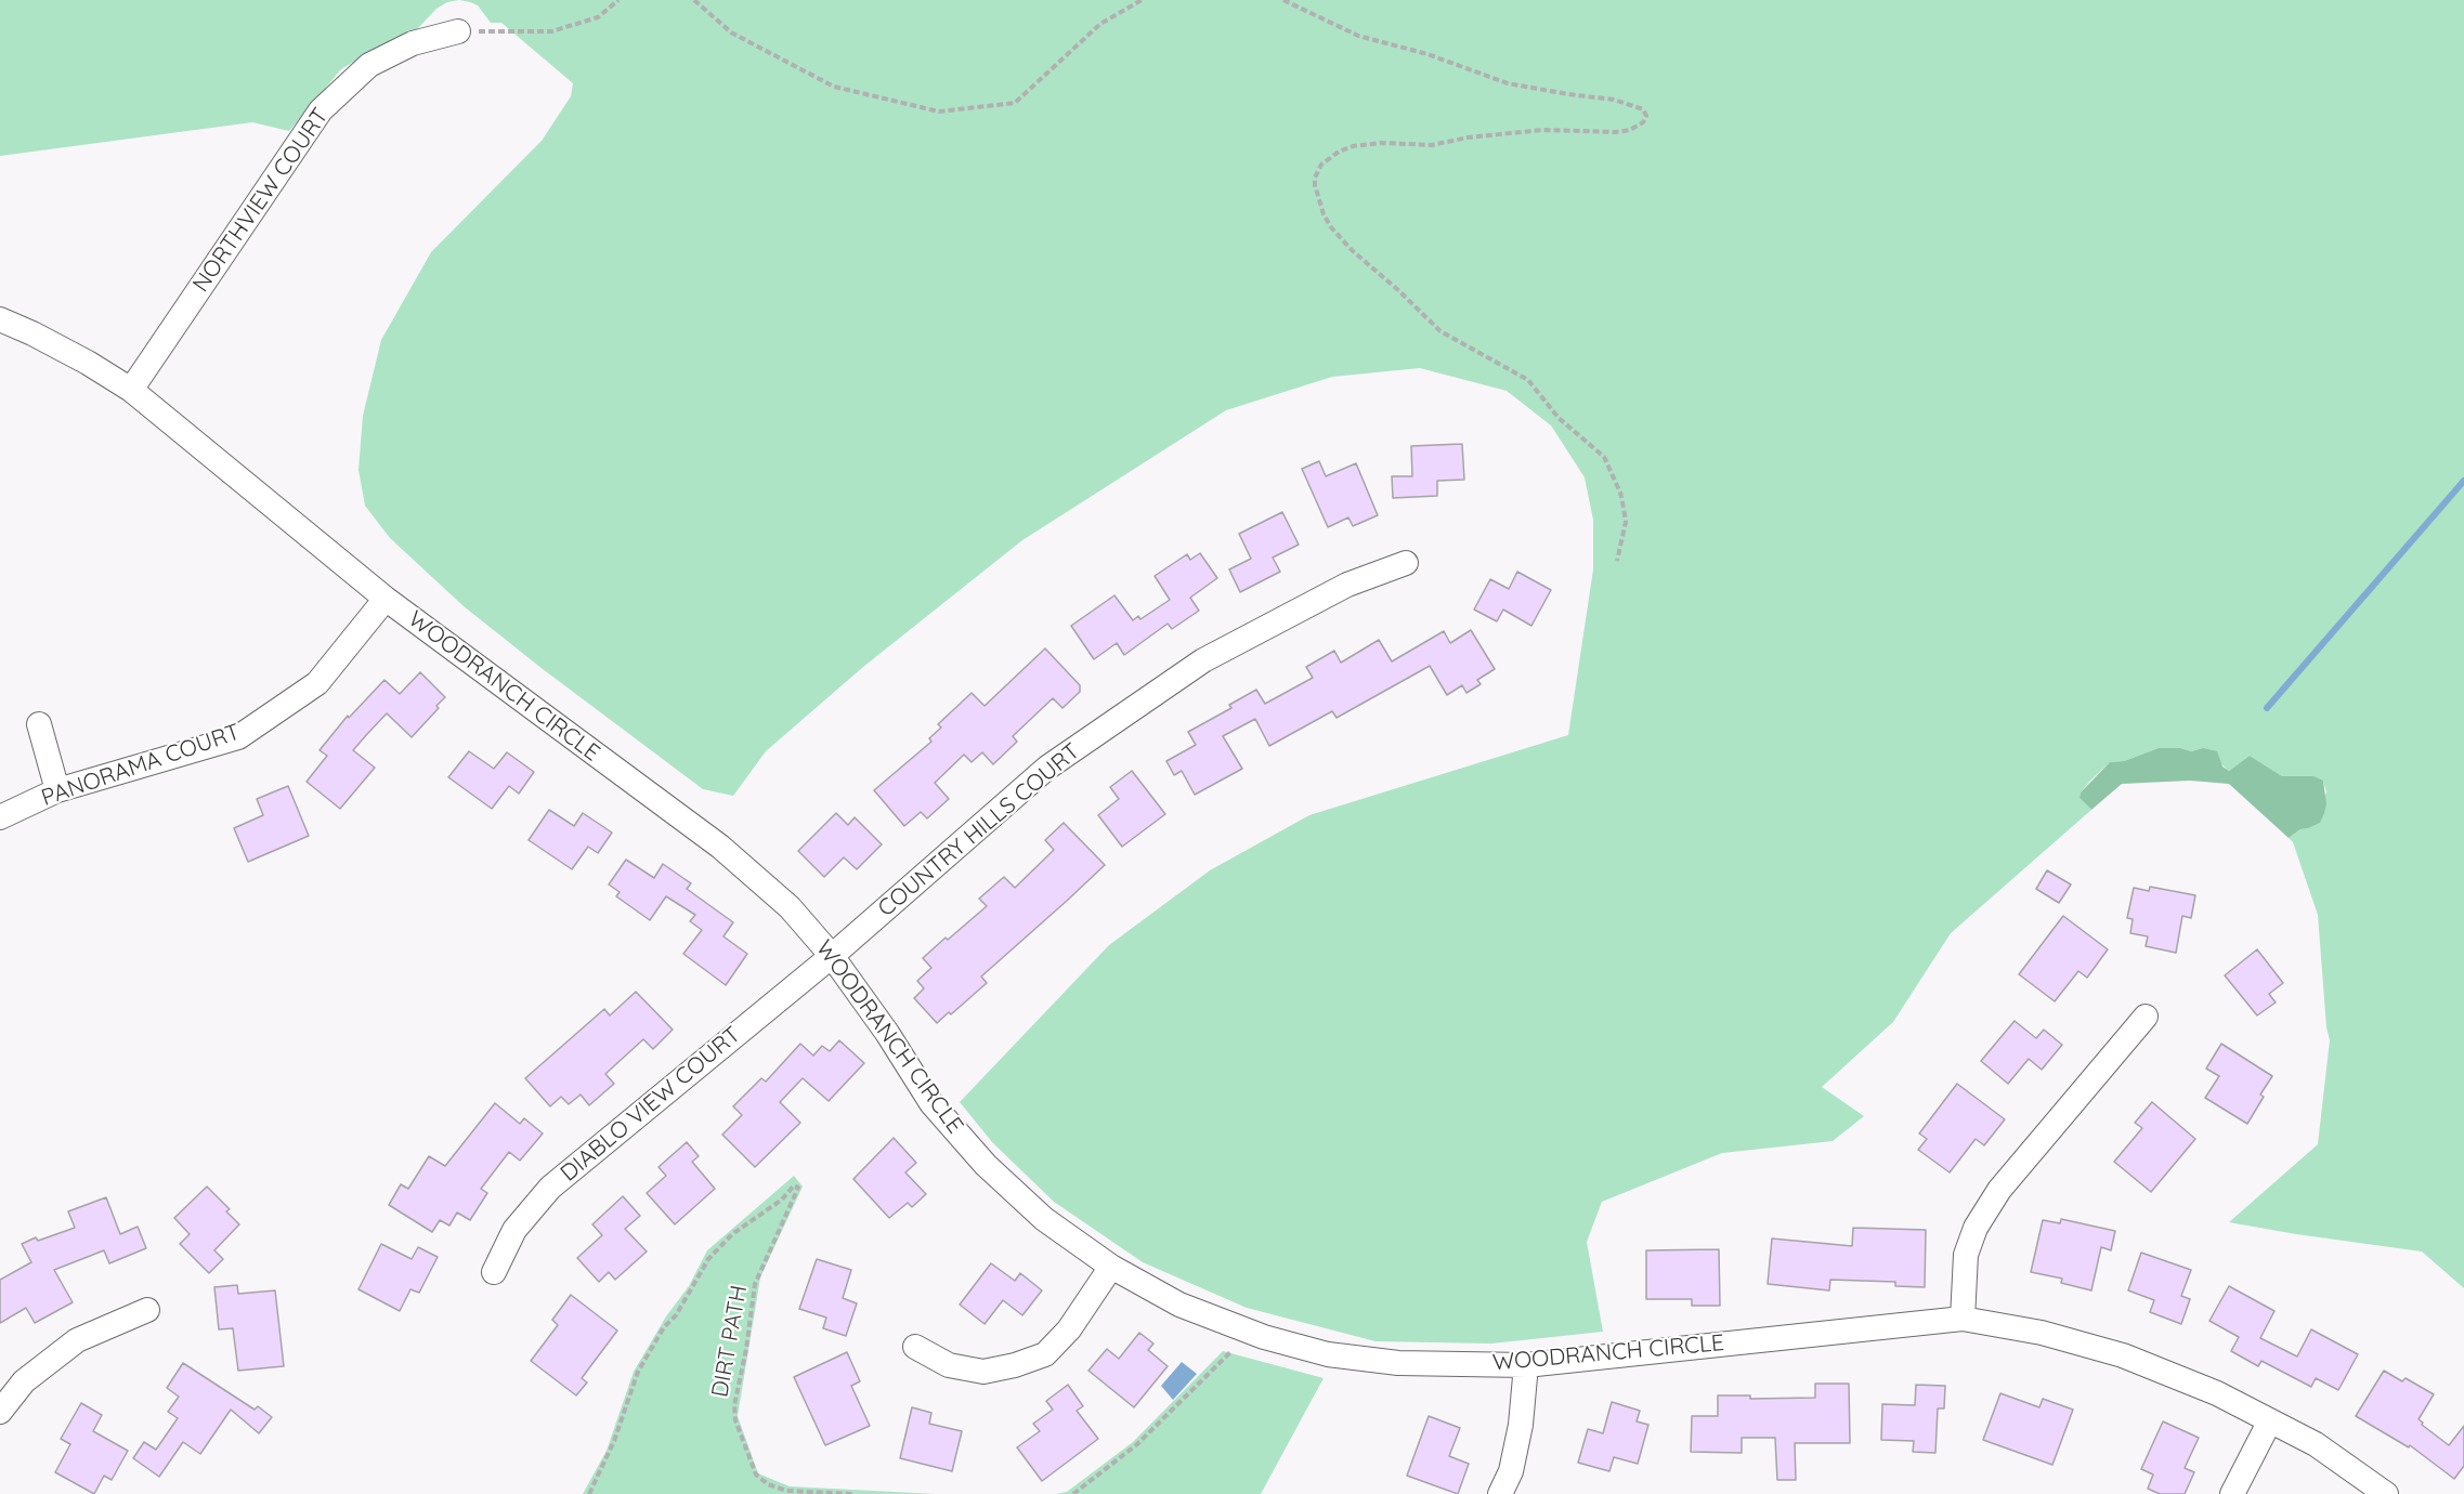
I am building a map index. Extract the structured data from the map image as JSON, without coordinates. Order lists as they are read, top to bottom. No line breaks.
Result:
{"streets":{"street":["NORTHVIEW COURT","WOODRANCH CIRCLE","PANORAMA COURT","COUNTRY HILLS COURT","DIABLO VIEW COURT"],"path":["DIRT PATH"]},"crossings":[["NORTHVIEW COURT","WOODRANCH CIRCLE"],["WOODRANCH CIRCLE","PANORAMA COURT"],["WOODRANCH CIRCLE","COUNTRY HILLS COURT"],["WOODRANCH CIRCLE","DIABLO VIEW COURT"],["COUNTRY HILLS COURT","DIABLO VIEW COURT"]]}
